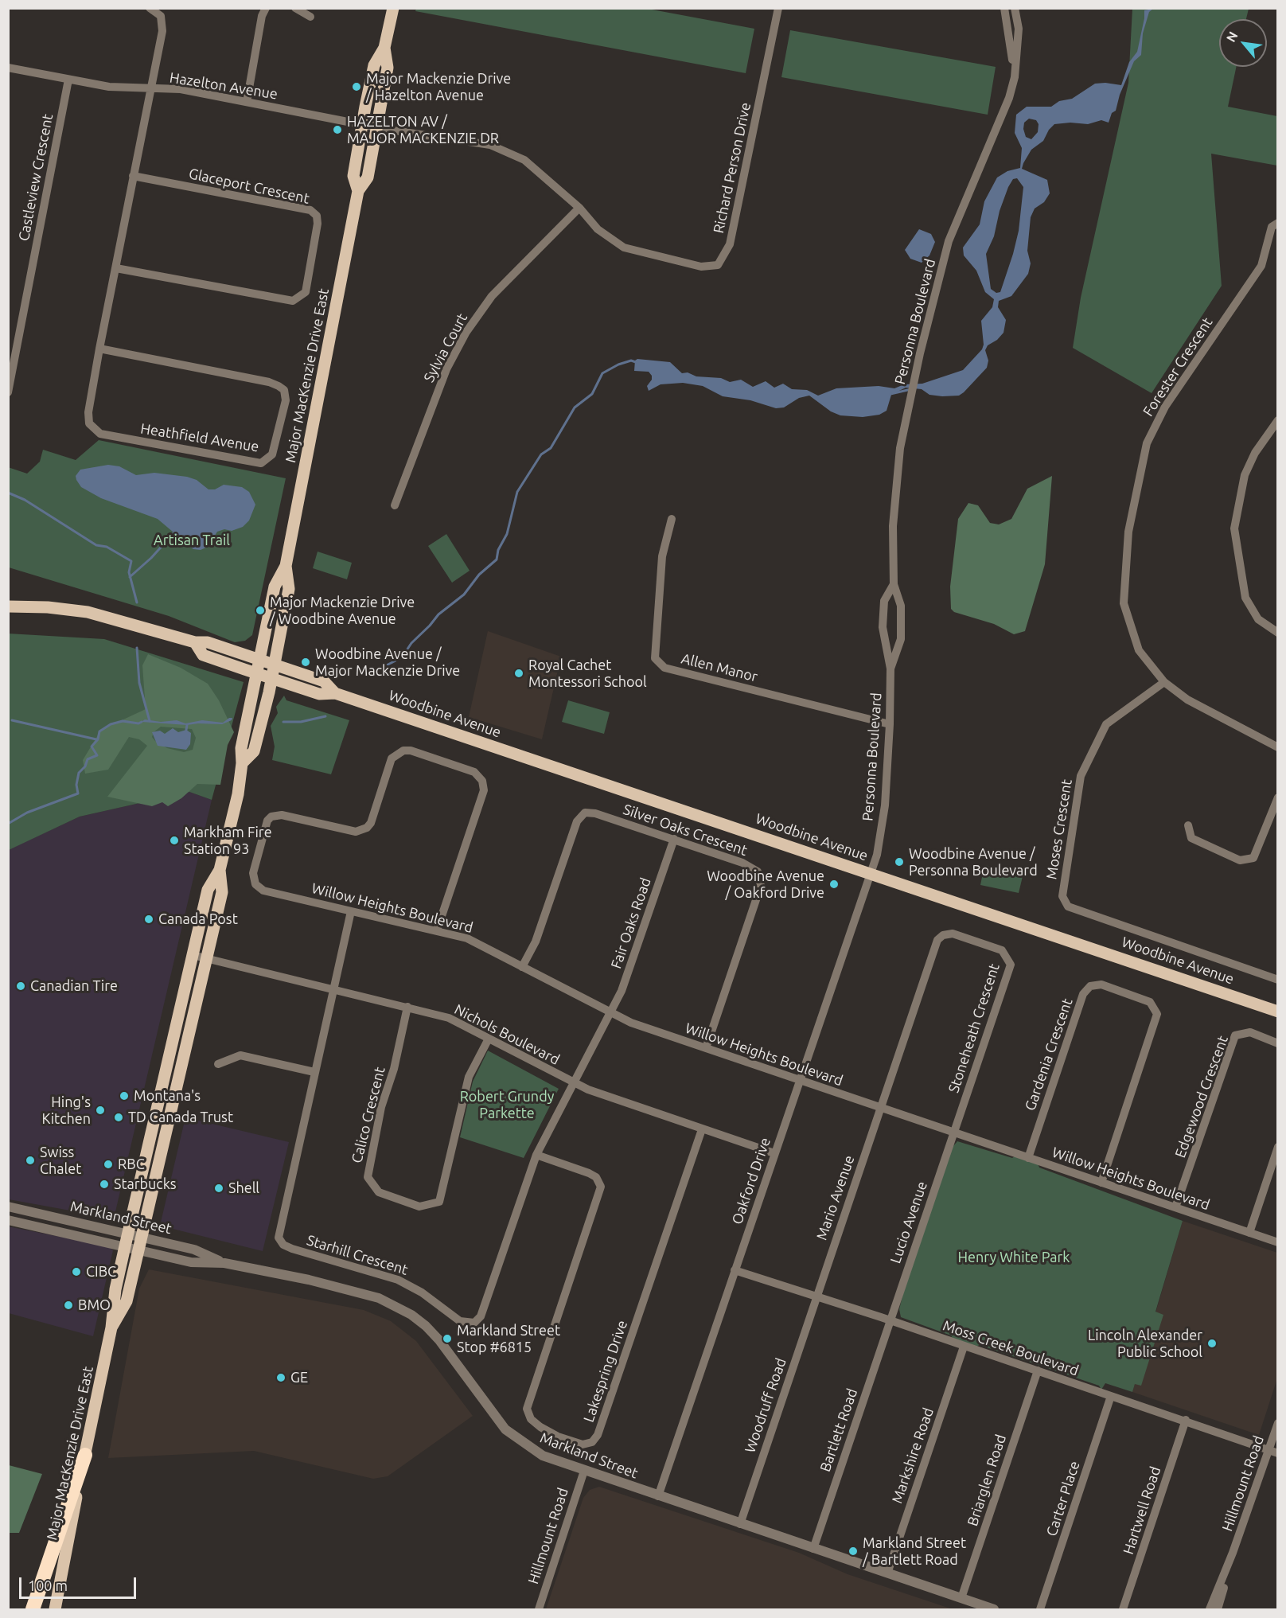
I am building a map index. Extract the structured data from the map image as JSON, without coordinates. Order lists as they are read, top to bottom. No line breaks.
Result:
{"streets":{"main road":["Major MacKenzie Drive East","Woodbine Avenue"],"street":["Hazelton Avenue","Richard Person Drive","Castleview Crescent","Glaceport Crescent","Personna Boulevard","Sylvia Court","Forester Crescent","Heathfield Avenue","Allen Manor","Moses Crescent","Silver Oaks Crescent","Willow Heights Boulevard","Fair Oaks Road","Stoneheath Crescent","Nichols Boulevard","Gardenia Crescent","Edgewood Crescent","Calico Crescent","Oakford Drive","Mario Avenue","Markland Street","Lucio Avenue","Starhill Crescent","Moss Creek Boulevard","Lakespring Drive","Woodruff Road","Bartlett Road","Markshire Road","Briarglen Road","Hillmount Road","Carter Place","Hartwell Road"]},"crossings":[["Hazelton Avenue","Richard Person Drive"],["Hazelton Avenue","Castleview Crescent"],["Hazelton Avenue","Major MacKenzie Drive East"],["Hazelton Avenue","Heathfield Avenue"],["Richard Person Drive","Sylvia Court"],["Richard Person Drive","Major MacKenzie Drive East"],["Glaceport Crescent","Heathfield Avenue"],["Personna Boulevard","Allen Manor"],["Personna Boulevard","Woodbine Avenue"],["Personna Boulevard","Oakford Drive"],["Forester Crescent","Moses Crescent"],["Major MacKenzie Drive East","Woodbine Avenue"],["Major MacKenzie Drive East","Nichols Boulevard"],["Major MacKenzie Drive East","Markland Street"],["Woodbine Avenue","Oakford Drive"],["Silver Oaks Crescent","Willow Heights Boulevard"],["Silver Oaks Crescent","Fair Oaks Road"],["Willow Heights Boulevard","Fair Oaks Road"],["Willow Heights Boulevard","Stoneheath Crescent"],["Willow Heights Boulevard","Gardenia Crescent"],["Willow Heights Boulevard","Edgewood Crescent"],["Willow Heights Boulevard","Oakford Drive"],["Willow Heights Boulevard","Mario Avenue"],["Willow Heights Boulevard","Lucio Avenue"],["Willow Heights Boulevard","Starhill Crescent"],["Fair Oaks Road","Starhill Crescent"],["Stoneheath Crescent","Mario Avenue"],["Stoneheath Crescent","Lucio Avenue"],["Nichols Boulevard","Calico Crescent"],["Nichols Boulevard","Oakford Drive"],["Nichols Boulevard","Starhill Crescent"],["Nichols Boulevard","Lakespring Drive"],["Oakford Drive","Markland Street"],["Oakford Drive","Moss Creek Boulevard"],["Mario Avenue","Moss Creek Boulevard"],["Mario Avenue","Woodruff Road"],["Markland Street","Woodruff Road"],["Markland Street","Bartlett Road"],["Markland Street","Markshire Road"],["Markland Street","Briarglen Road"],["Markland Street","Hillmount Road"],["Lucio Avenue","Moss Creek Boulevard"],["Lucio Avenue","Bartlett Road"],["Starhill Crescent","Lakespring Drive"],["Moss Creek Boulevard","Woodruff Road"],["Moss Creek Boulevard","Bartlett Road"],["Moss Creek Boulevard","Markshire Road"],["Moss Creek Boulevard","Briarglen Road"],["Moss Creek Boulevard","Hillmount Road"],["Moss Creek Boulevard","Carter Place"],["Moss Creek Boulevard","Hartwell Road"]],"parks":["Artisan Trail","Robert Grundy Parkette","Henry White Park"],"places":["Major Mackenzie Drive / Hazelton Avenue","HAZELTON AV / MAJOR MACKENZIE DR","Major Mackenzie Drive / Woodbine Avenue","Woodbine Avenue / Major Mackenzie Drive","Royal Cachet Montessori School","Markham Fire Station 93","Woodbine Avenue / Personna Boulevard","Woodbine Avenue / Oakford Drive","Canada Post","Canadian Tire","Montana's","Hing's Kitchen","TD Canada Trust","Swiss Chalet","RBC","Starbucks","Shell","CIBC","BMO","Markland Street Stop #6815","Lincoln Alexander Public School","GE","Markland Street / Bartlett Road"],"scale_bar":"100 m","north":"top left"}
